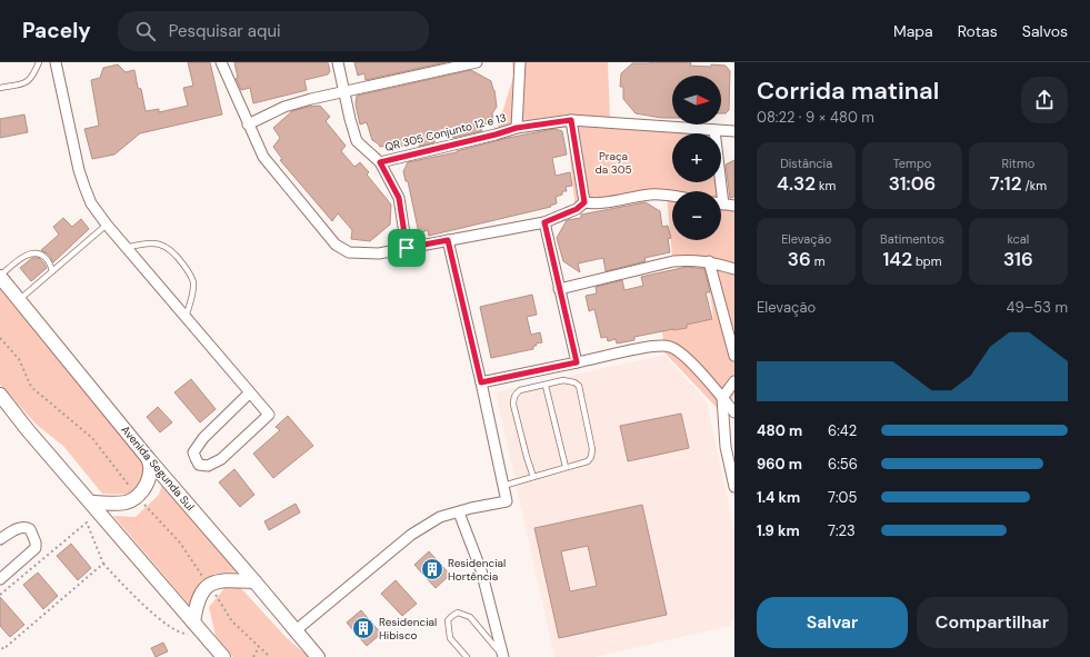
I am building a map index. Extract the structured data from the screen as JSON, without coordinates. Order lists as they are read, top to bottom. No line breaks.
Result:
{"streets":{"main road":["Avenida Segunda Sul"],"street":["QR 305 Conjunto 12 e 13"]},"parks":["Praça da 305"],"places":{"building":["Residencial Hortência","Residencial Hibisco"]},"north":"right","page":{"header":"Pacely","search":"Pesquisar aqui","nav":["Mapa","Rotas","Salvos"],"heading":["Corrida matinal","08:22 · 9 × 480 m"],"map_buttons":["+","−"],"stats":[["Distância","4.32 km"],["Tempo","31:06"],["Ritmo","7:12 /km"],["Elevação","36 m"],["Batimentos","142 bpm"],["kcal","316"]],"chart":["Elevação","49–53 m"],"list":[{"name":"480 m","note":"6:42"},{"name":"960 m","note":"6:56"},{"name":"1.4 km","note":"7:05"},{"name":"1.9 km","note":"7:23"}],"buttons":["Salvar","Compartilhar"]}}
